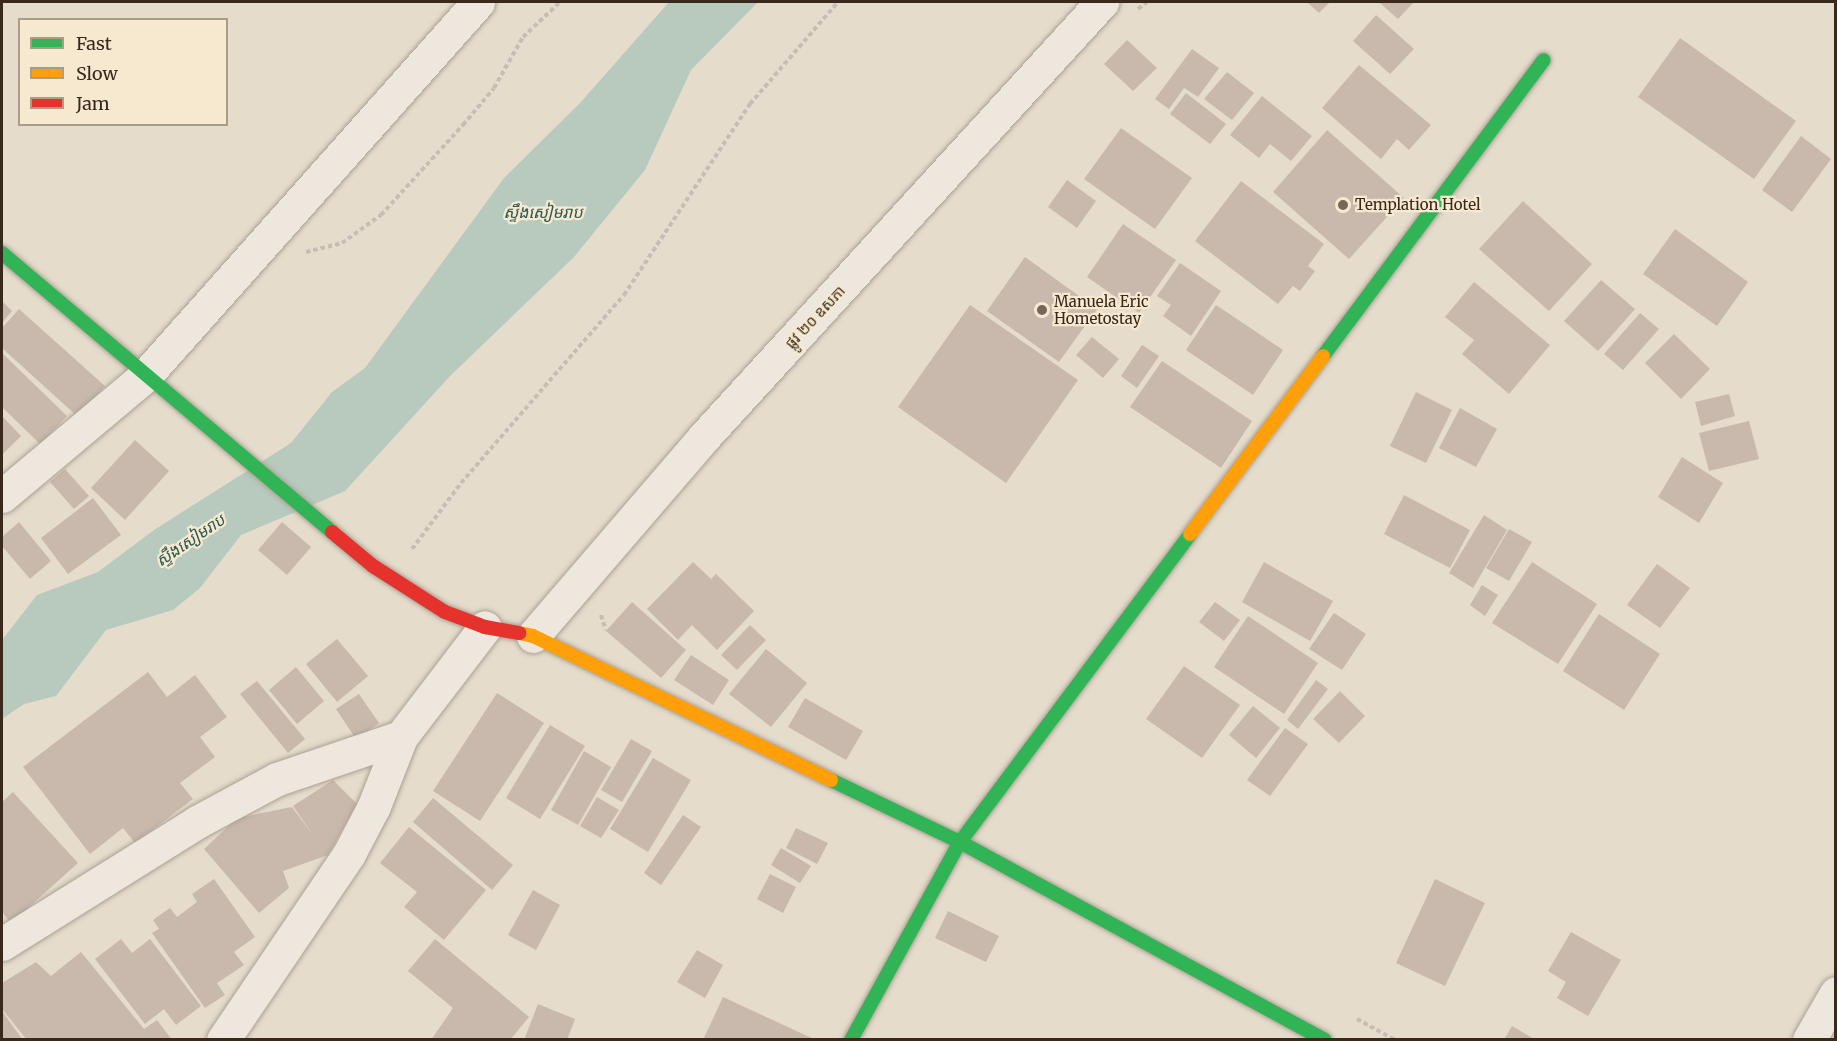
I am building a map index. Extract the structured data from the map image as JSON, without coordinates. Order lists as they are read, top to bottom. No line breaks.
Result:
{"streets":{"street":["ផ្លូវ ២០ ឧសភា"]},"water":["ស្ទឹងសៀមរាប"],"places":["Templation Hotel","Manuela Eric Hometostay"],"legend":["Fast","Slow","Jam"]}
